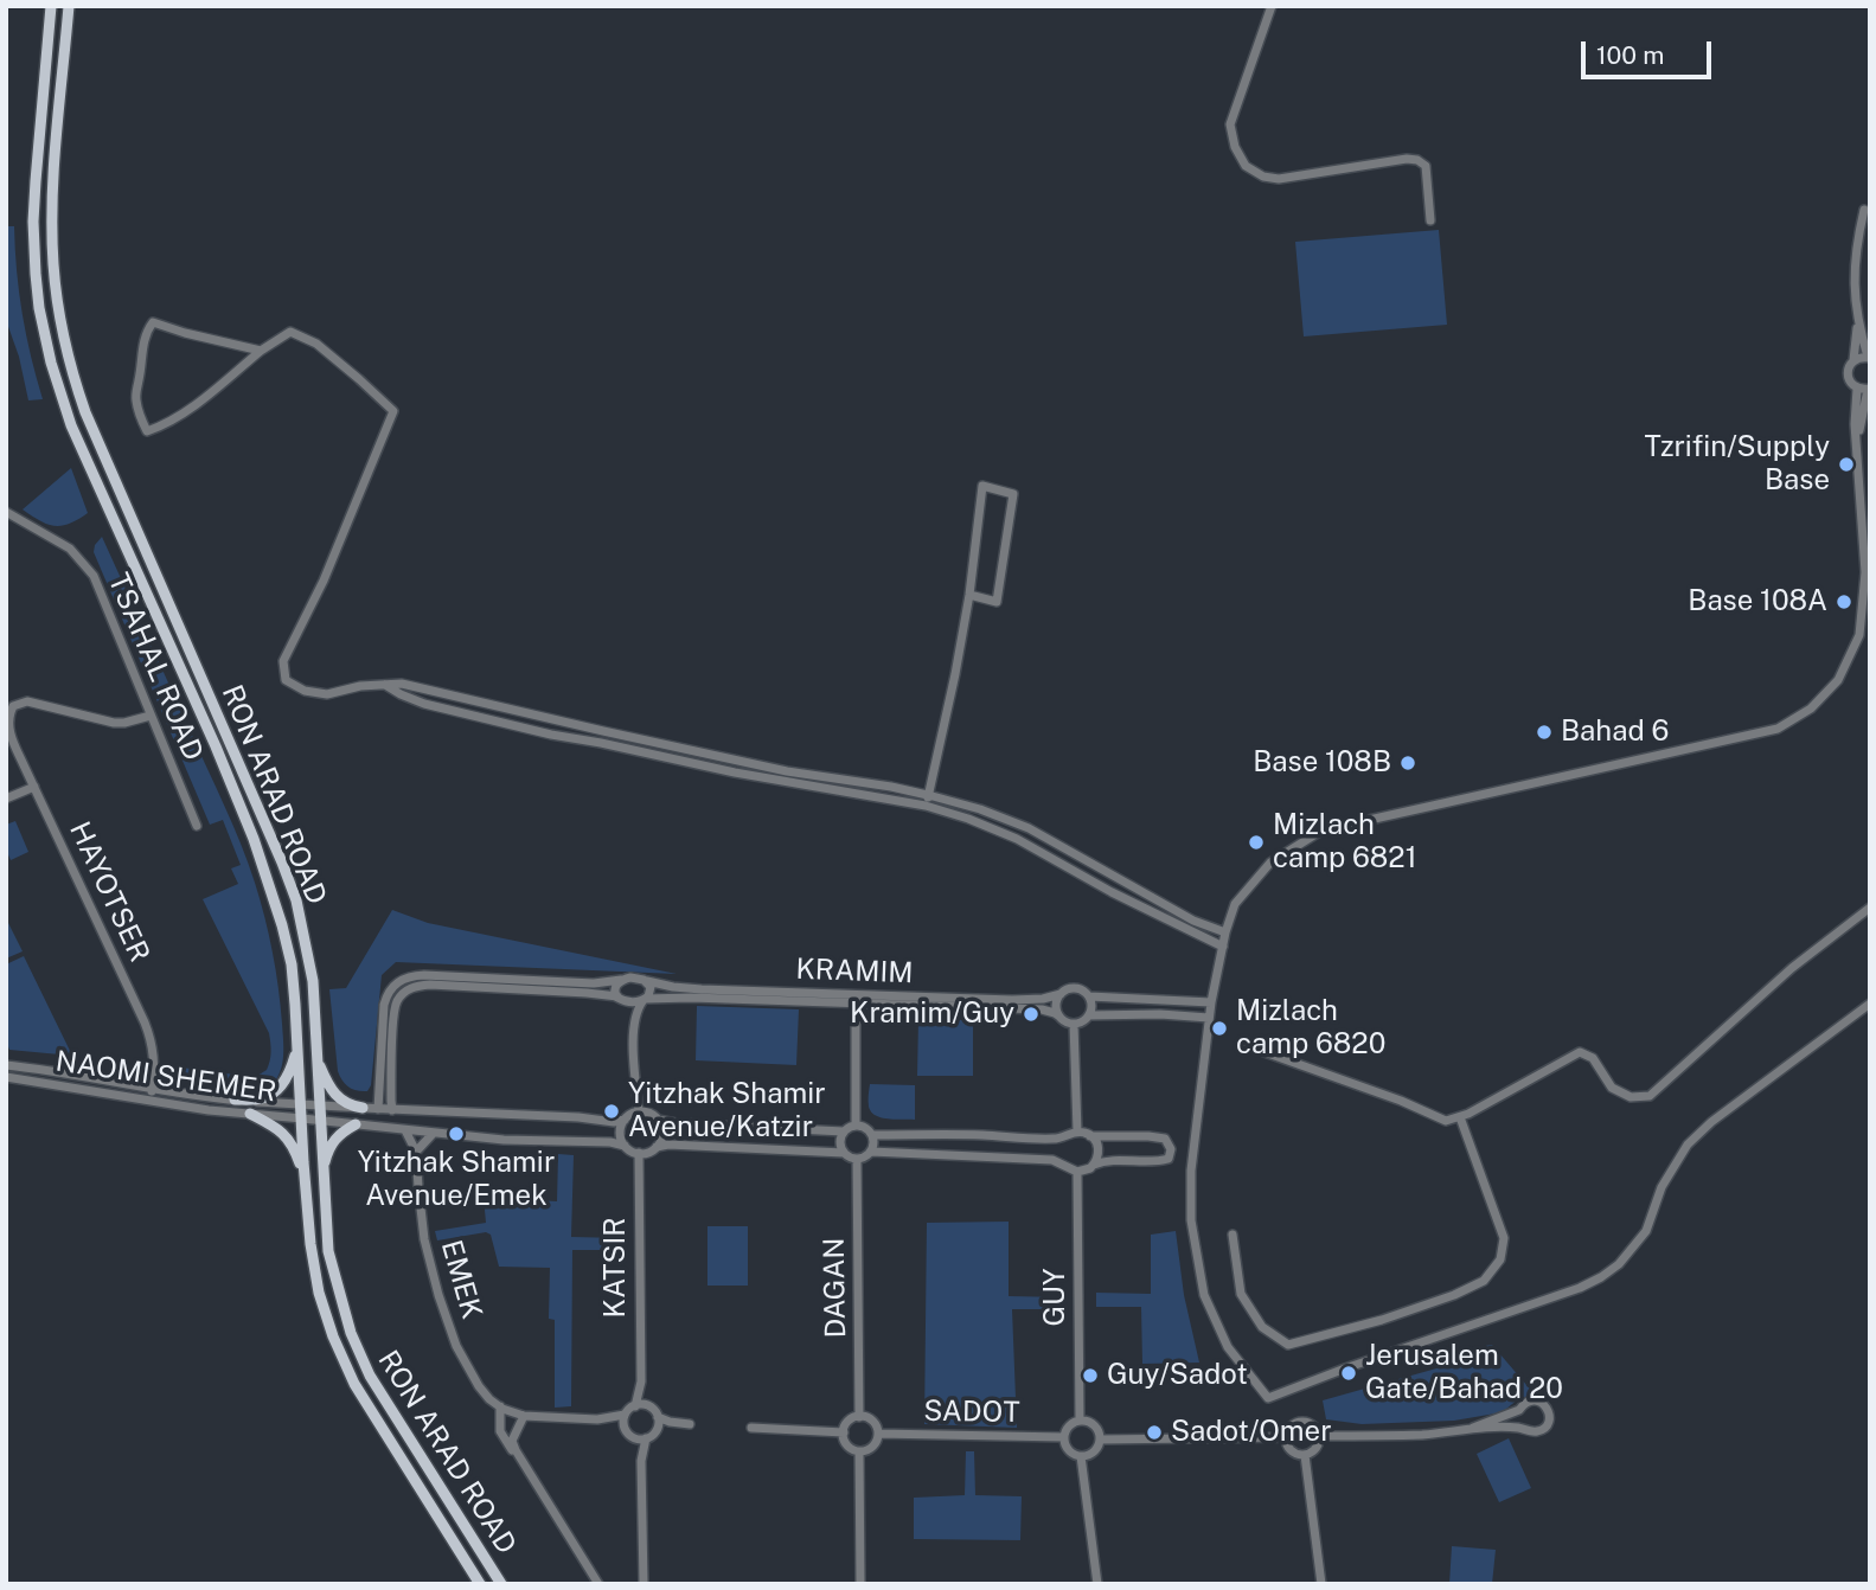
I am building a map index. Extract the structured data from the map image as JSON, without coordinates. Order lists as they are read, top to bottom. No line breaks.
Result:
{"streets":{"main road":["RON ARAD ROAD"],"street":["TSAHAL ROAD","HAYOTSER","KRAMIM","NAOMI SHEMER","KATSIR","EMEK","DAGAN","GUY","SADOT"]},"crossings":[["TSAHAL ROAD","HAYOTSER"],["RON ARAD ROAD","NAOMI SHEMER"],["HAYOTSER","NAOMI SHEMER"],["NAOMI SHEMER","KATSIR"],["KATSIR","EMEK"],["DAGAN","SADOT"],["GUY","SADOT"]],"places":["Tzrifin/Supply Base","Base 108A","Bahad 6","Base 108B","Mizlach camp 6821","Kramim/Guy","Mizlach camp 6820","Yitzhak Shamir Avenue/Katzir","Yitzhak Shamir Avenue/Emek","Jerusalem Gate/Bahad 20","Guy/Sadot","Sadot/Omer"],"scale_bar":"100 m"}
